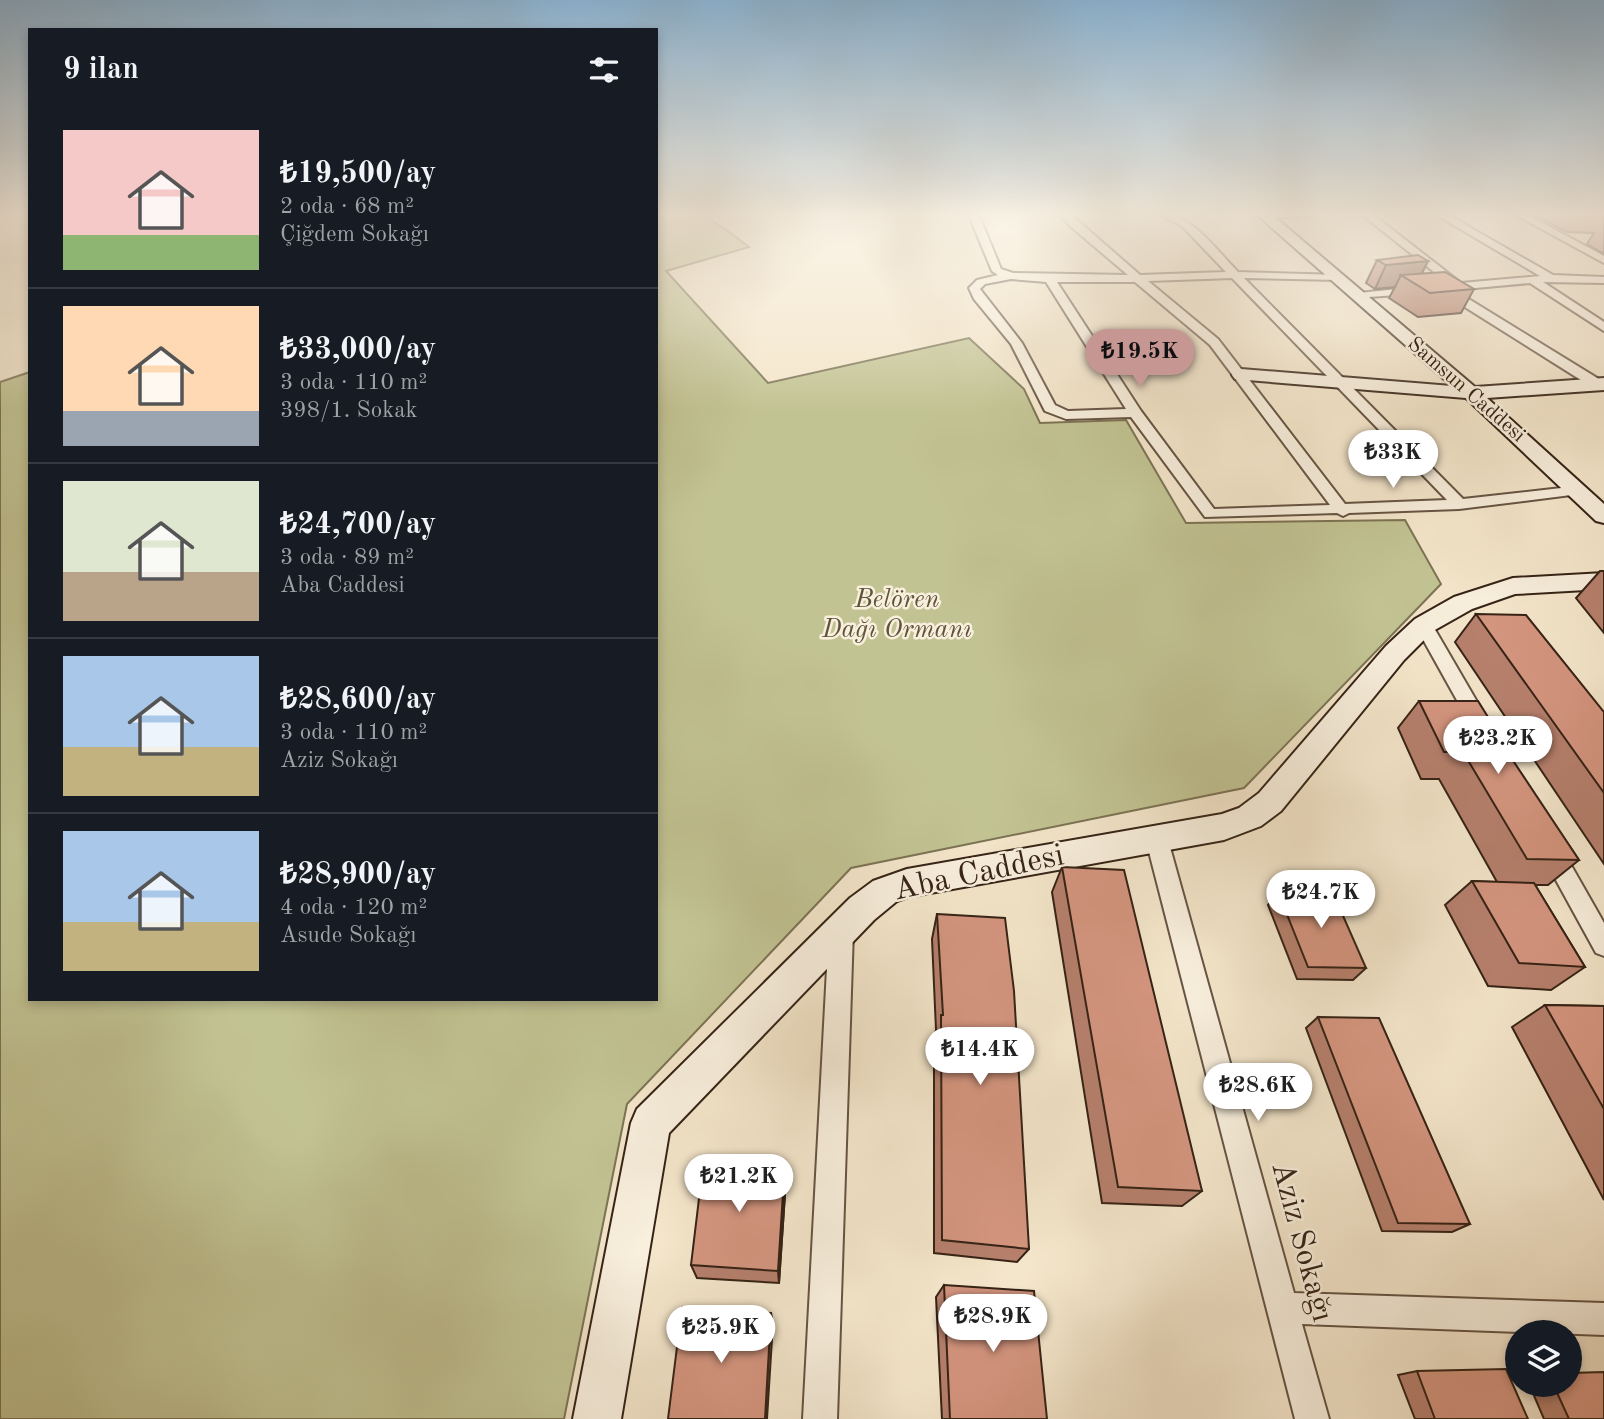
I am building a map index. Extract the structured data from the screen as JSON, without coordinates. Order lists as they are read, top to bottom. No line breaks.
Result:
{"streets":{"street":["Samsun Caddesi","Aba Caddesi","Aziz Sokağı"]},"crossings":[["Aba Caddesi","Aziz Sokağı"]],"parks":["Belören Dağı Ormanı"],"page":{"heading":"9 ilan","list":[{"name":"₺19,500/ay","note":"2 oda · 68 m² · Çiğdem Sokağı"},{"name":"₺33,000/ay","note":"3 oda · 110 m² · 398/1. Sokak"},{"name":"₺24,700/ay","note":"3 oda · 89 m² · Aba Caddesi"},{"name":"₺28,600/ay","note":"3 oda · 110 m² · Aziz Sokağı"},{"name":"₺28,900/ay","note":"4 oda · 120 m² · Asude Sokağı"}],"price":["₺19.5K","₺33K","₺23.2K","₺24.7K","₺14.4K","₺28.6K","₺21.2K","₺28.9K","₺25.9K"]}}
